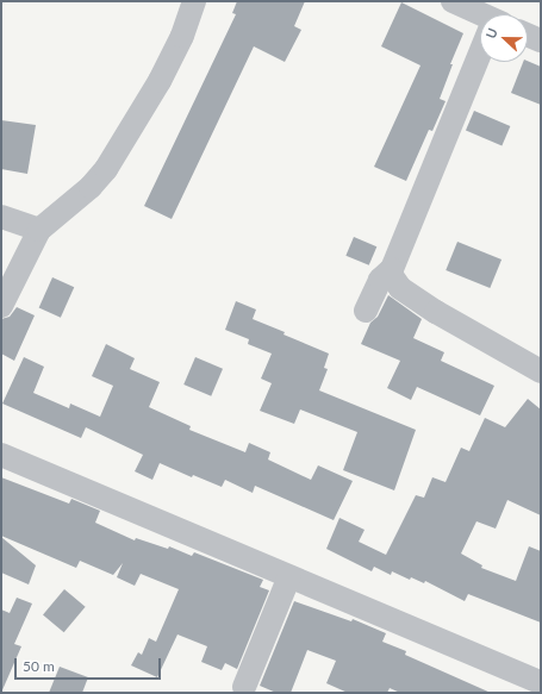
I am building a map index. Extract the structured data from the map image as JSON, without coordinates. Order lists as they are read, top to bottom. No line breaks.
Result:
{"scale_bar":"50 m","north":"left"}
